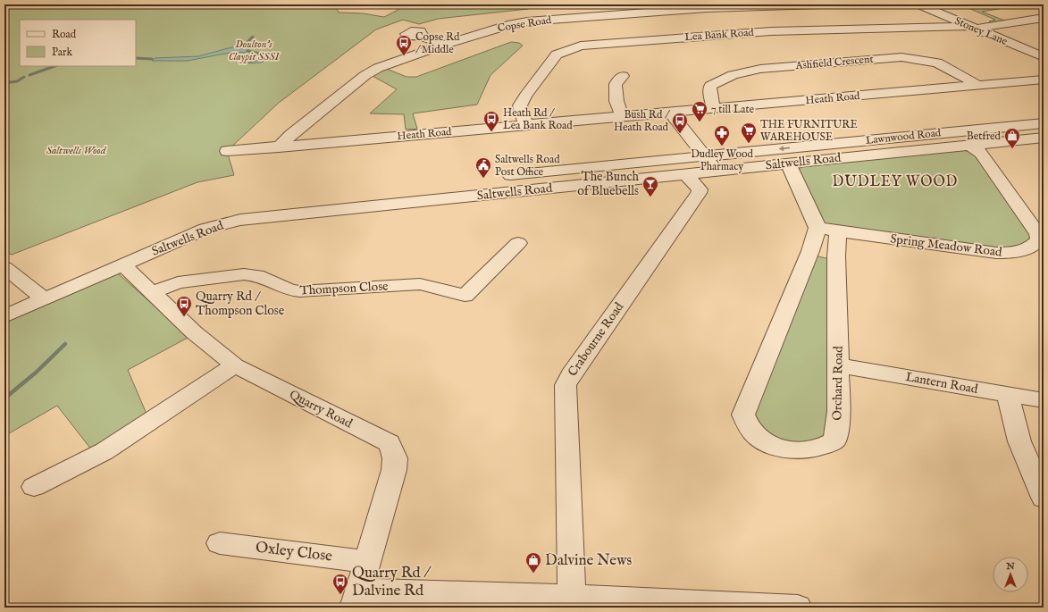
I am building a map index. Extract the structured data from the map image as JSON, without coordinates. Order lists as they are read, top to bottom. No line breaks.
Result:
{"streets":{"street":["Copse Road","Stoney Lane","Lea Bank Road","Ashfield Crescent","Heath Road","Lawnwood Road","Saltwells Road","Spring Meadow Road","Thompson Close","Crabourne Road","Orchard Road","Lantern Road","Quarry Road","Oxley Close"]},"crossings":[["Copse Road","Heath Road"],["Stoney Lane","Lea Bank Road"],["Lea Bank Road","Heath Road"],["Ashfield Crescent","Heath Road"],["Saltwells Road","Spring Meadow Road"],["Saltwells Road","Crabourne Road"],["Saltwells Road","Orchard Road"],["Saltwells Road","Quarry Road"],["Spring Meadow Road","Orchard Road"],["Thompson Close","Quarry Road"],["Orchard Road","Lantern Road"],["Quarry Road","Oxley Close"]],"one_way":["Lawnwood Road"],"districts":["DUDLEY WOOD"],"parks":["Doulton's Claypit SSSI","Saltwells Wood"],"places":{"bus stop":["Copse Rd / Middle","Heath Rd / Lea Bank Road","Bush Rd / Heath Road","Quarry Rd / Thompson Close","Quarry Rd / Dalvine Rd"],"supermarket":["7 till Late","THE FURNITURE WAREHOUSE"],"pharmacy":["Dudley Wood Pharmacy"],"shop":["Betfred","Dalvine News"],"public building":["Saltwells Road Post Office"],"bar":["The Bunch of Bluebells"]},"legend":["Road","Park"],"north":"top"}
